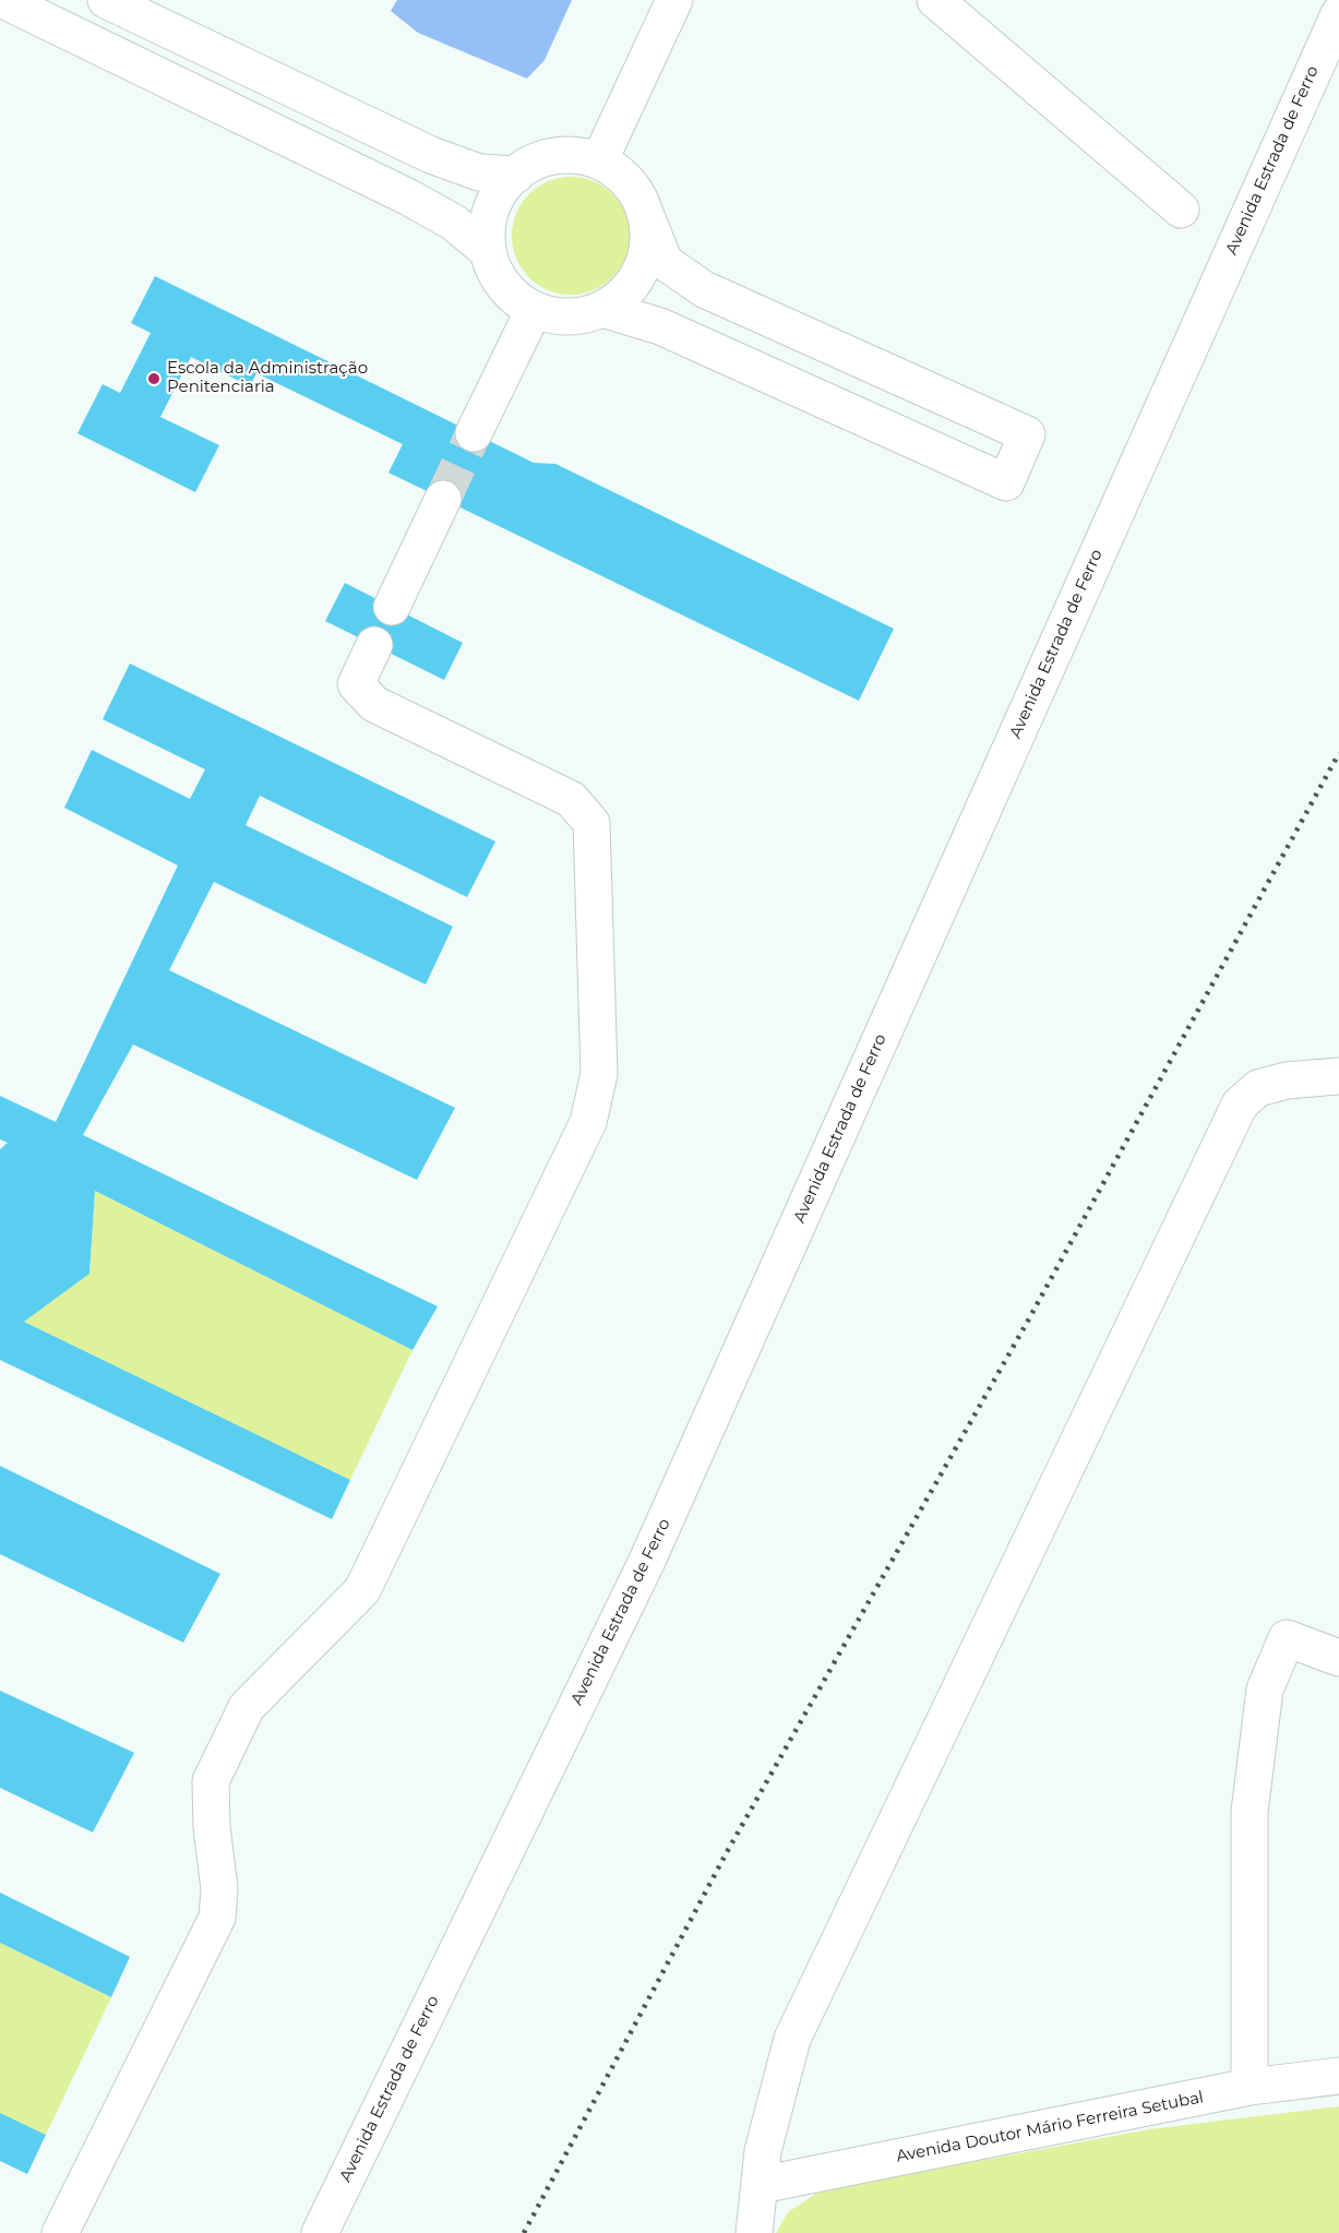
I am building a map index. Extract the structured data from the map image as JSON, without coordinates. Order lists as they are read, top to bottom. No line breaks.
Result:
{"streets":{"street":["Avenida Estrada de Ferro","Avenida Doutor Mário Ferreira Setubal"]},"places":["Escola da Administração Penitenciaria"]}
